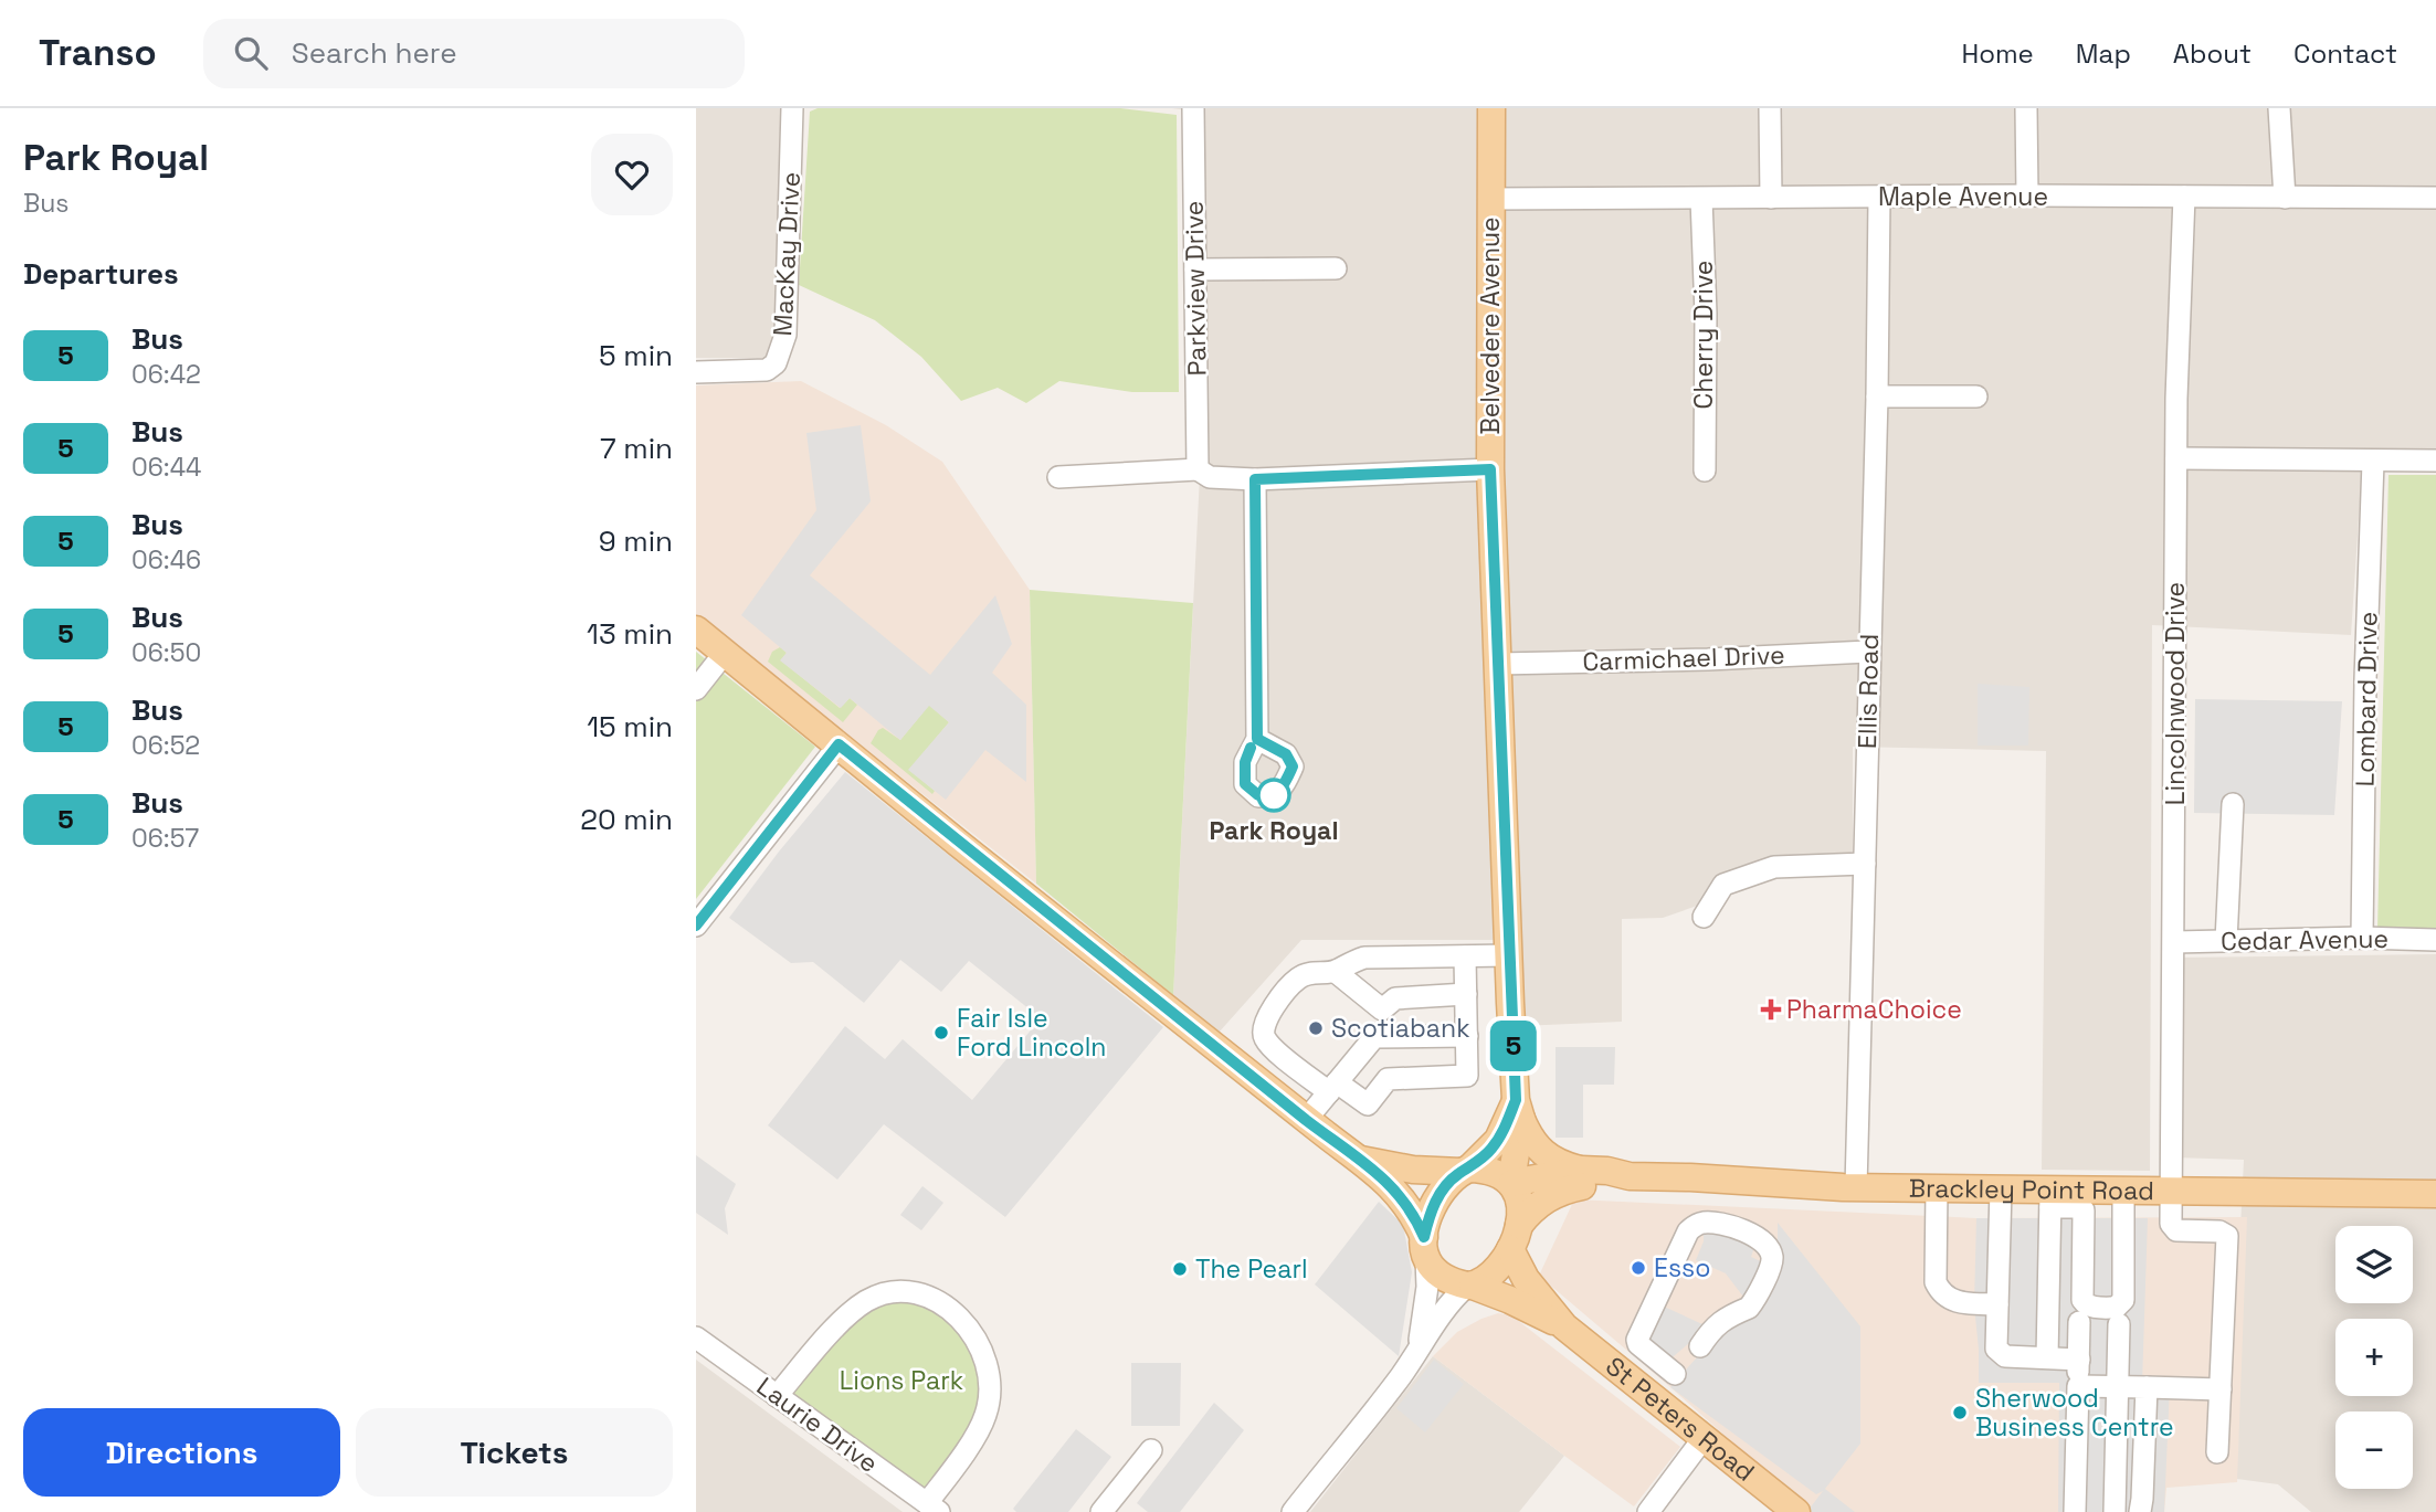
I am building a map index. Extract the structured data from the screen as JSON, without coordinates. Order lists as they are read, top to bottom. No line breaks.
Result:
{"streets":{"main road":["Belvedere Avenue","Brackley Point Road","St Peters Road"],"street":["Maple Avenue","MacKay Drive","Parkview Drive","Cherry Drive","Carmichael Drive","Ellis Road","Lincolnwood Drive","Lombard Drive","Cedar Avenue","Laurie Drive"]},"crossings":[["Maple Avenue","Belvedere Avenue"],["Maple Avenue","Cherry Drive"],["Maple Avenue","Ellis Road"],["Maple Avenue","Lincolnwood Drive"],["Belvedere Avenue","Carmichael Drive"],["Belvedere Avenue","Brackley Point Road"],["Belvedere Avenue","St Peters Road"],["Carmichael Drive","Ellis Road"],["Ellis Road","Brackley Point Road"],["Lincolnwood Drive","Cedar Avenue"],["Lincolnwood Drive","Brackley Point Road"],["Lombard Drive","Cedar Avenue"],["Brackley Point Road","St Peters Road"]],"parks":["Lions Park"],"places":{"other":["Park Royal","Scotiabank","Fair Isle Ford Lincoln","Esso","The Pearl","Sherwood Business Centre"],"health":["PharmaChoice"]},"lines":["bus line 5"],"page":{"header":"Transo","search":"Search here","nav":["Home","Map","About","Contact"],"heading":[["Park Royal","Bus"],"Departures"],"on_map":"5","list":[{"mark":"5","name":"Bus","note":"06:42","value":"5 min"},{"mark":"5","name":"Bus","note":"06:44","value":"7 min"},{"mark":"5","name":"Bus","note":"06:46","value":"9 min"},{"mark":"5","name":"Bus","note":"06:50","value":"13 min"},{"mark":"5","name":"Bus","note":"06:52","value":"15 min"},{"mark":"5","name":"Bus","note":"06:57","value":"20 min"}],"map_buttons":["+","−"],"buttons":["Directions","Tickets"]}}
